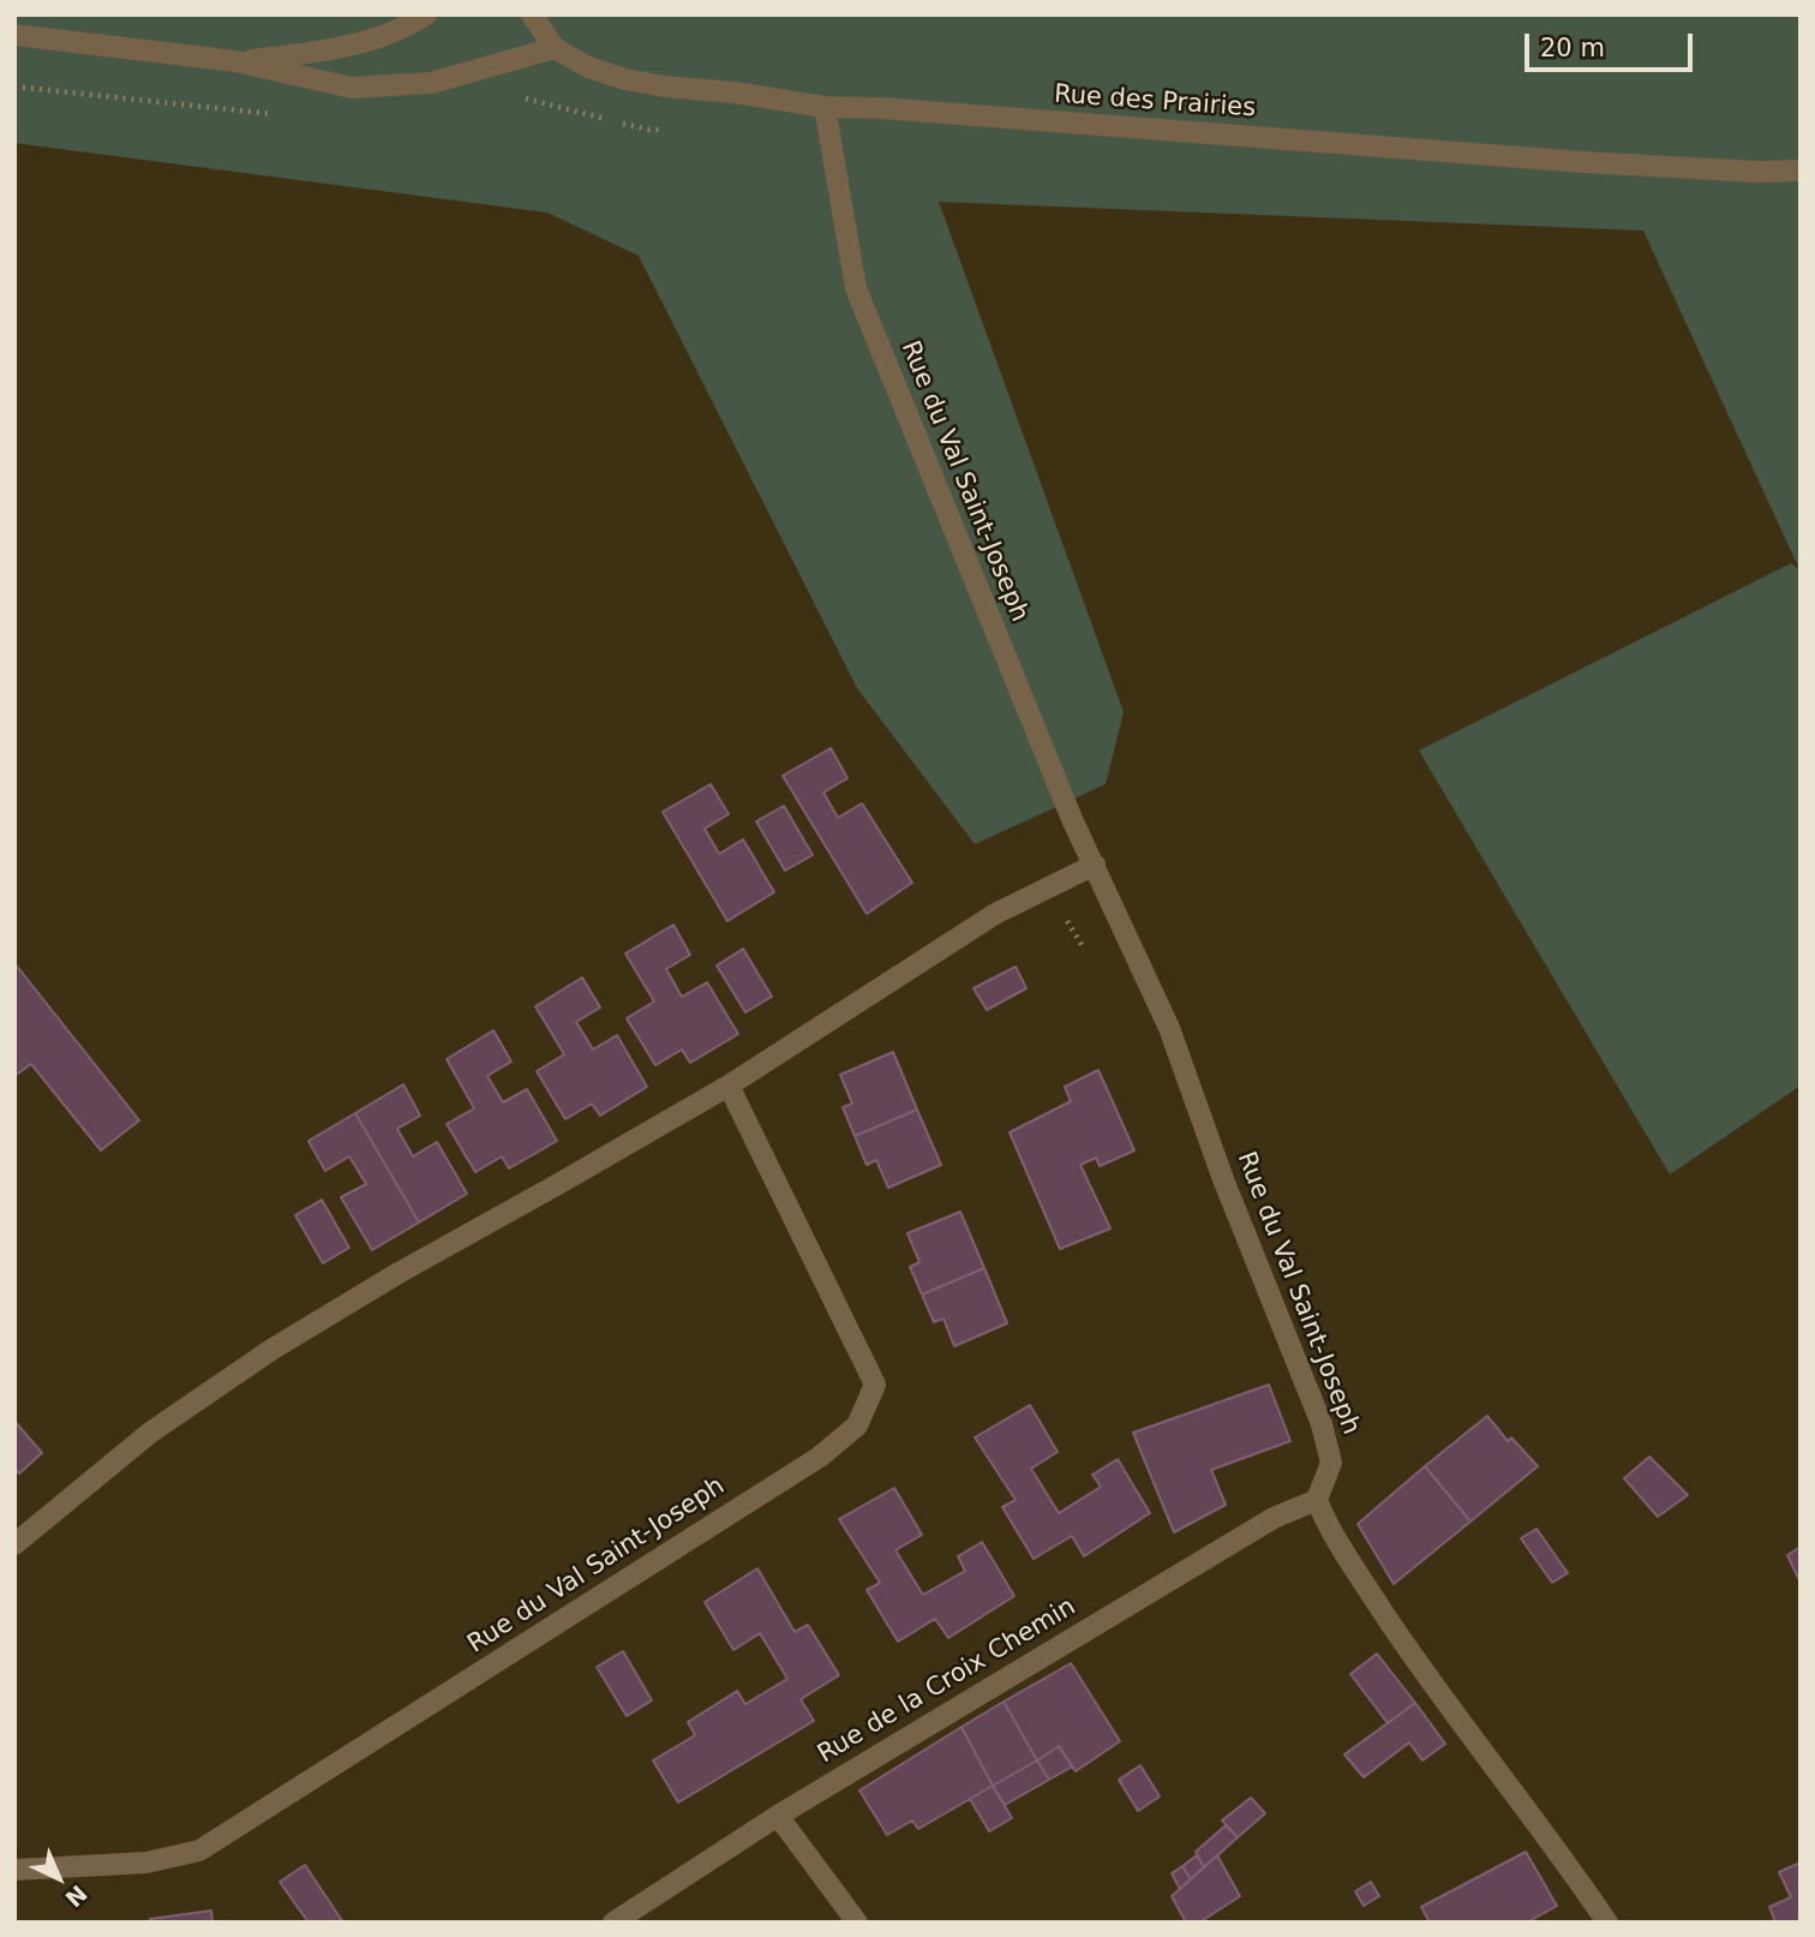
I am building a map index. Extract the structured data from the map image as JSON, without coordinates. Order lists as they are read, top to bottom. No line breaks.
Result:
{"streets":{"street":["Rue des Prairies","Rue du Val Saint-Joseph","Rue de la Croix Chemin"]},"crossings":[["Rue des Prairies","Rue du Val Saint-Joseph"],["Rue du Val Saint-Joseph","Rue de la Croix Chemin"]],"scale_bar":"20 m","north":"bottom right"}
